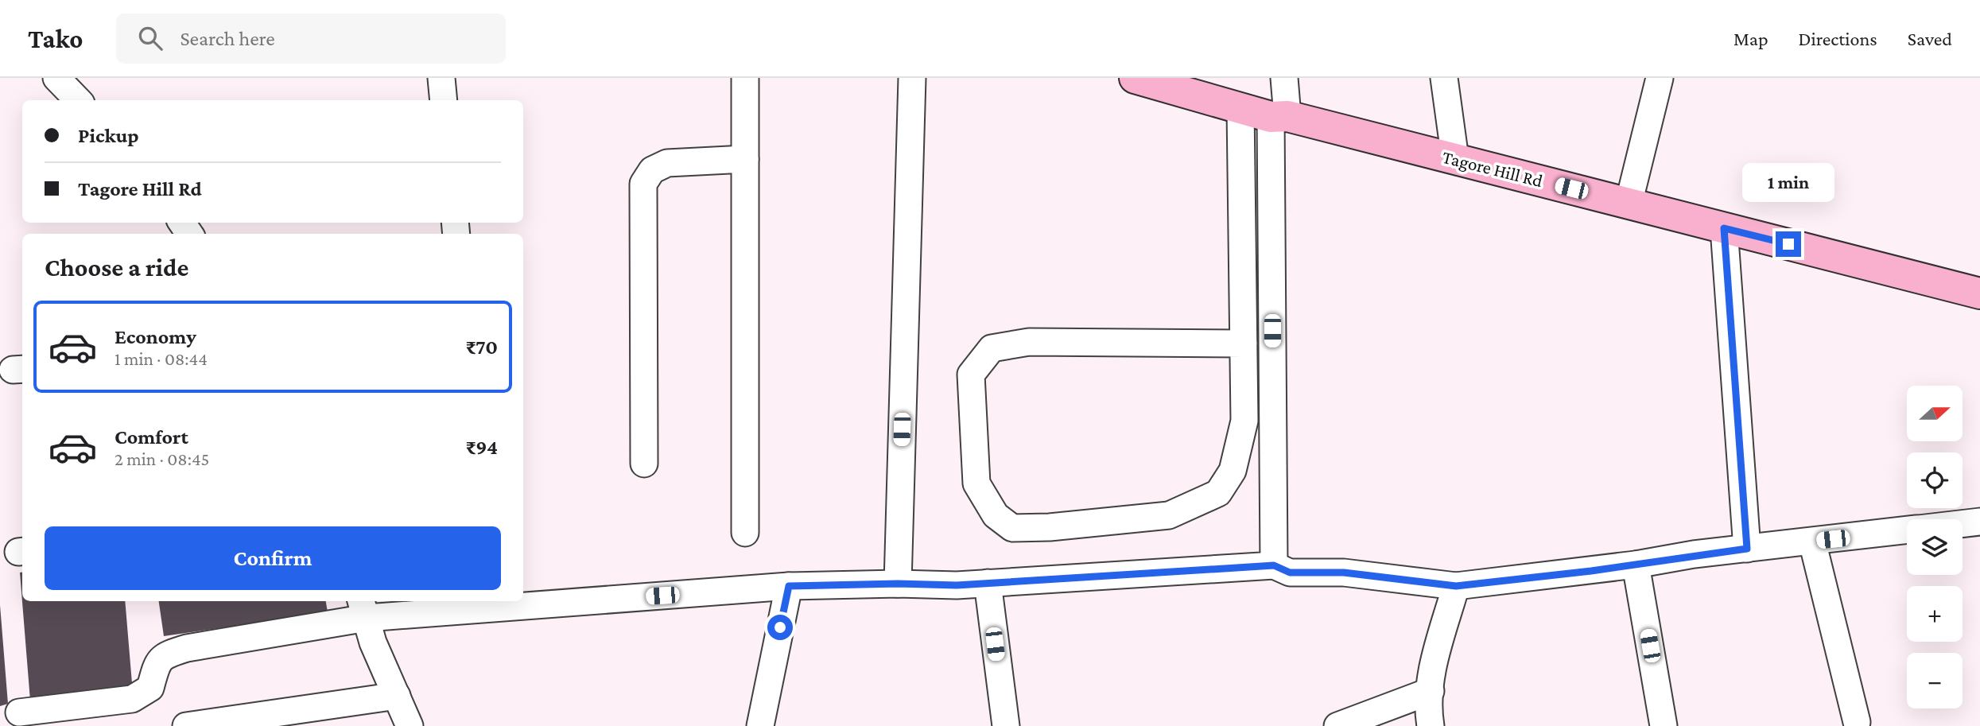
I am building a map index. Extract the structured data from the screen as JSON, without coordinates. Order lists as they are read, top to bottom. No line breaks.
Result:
{"streets":{"main road":["Tagore Hill Rd"]},"north":"right","page":{"header":"Tako","search":"Search here","nav":["Map","Directions","Saved"],"banner":["Pickup","Tagore Hill Rd"],"bubble":"1 min","heading":"Choose a ride","list":[{"name":"Economy","note":"1 min · 08:44","value":"₹70"},{"name":"Comfort","note":"2 min · 08:45","value":"₹94"}],"map_buttons":["+","−"],"buttons":"Confirm"}}
